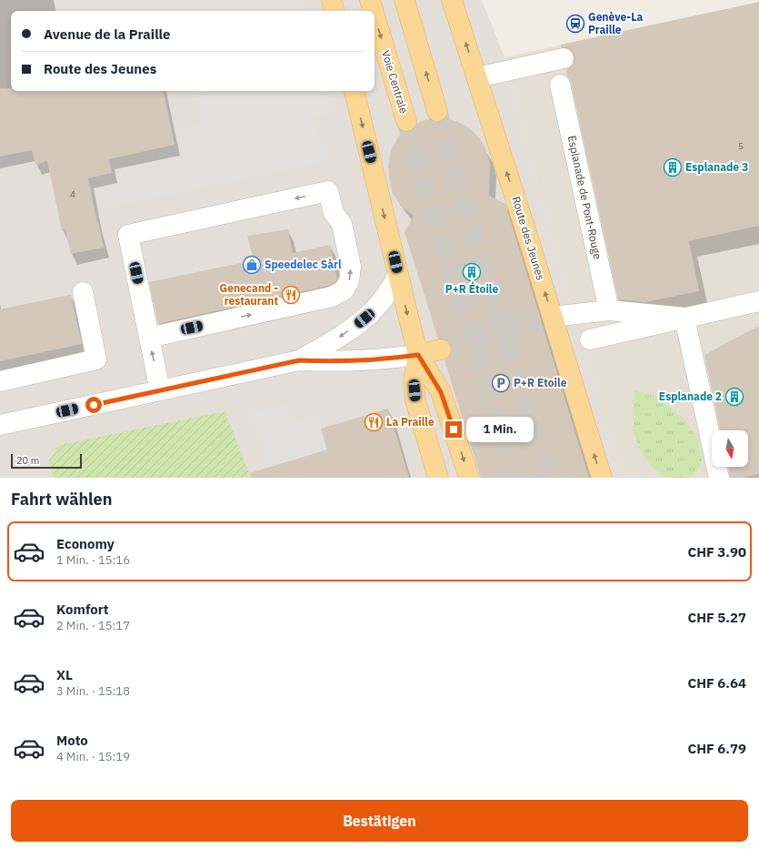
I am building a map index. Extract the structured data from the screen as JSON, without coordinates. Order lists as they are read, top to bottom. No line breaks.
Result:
{"streets":{"main road":["Voie Centrale","Route des Jeunes"],"street":["Esplanade de Pont-Rouge"]},"places":{"station":["Genève-La Praille"],"building":["Esplanade 3","P+R Étoile","Esplanade 2"],"shop":["Speedelec Sàrl"],"restaurant":["Genecand - restaurant","La Praille"],"parking":["P+R Etoile"]},"house_numbers":["5","4"],"scale_bar":"20 m","north":"bottom","page":{"banner":["Avenue de la Praille","Route des Jeunes"],"bubble":"1 Min.","scale":"20 m","heading":"Fahrt wählen","list":[{"name":"Economy","note":"1 Min. · 15:16","value":"CHF 3.90"},{"name":"Komfort","note":"2 Min. · 15:17","value":"CHF 5.27"},{"name":"XL","note":"3 Min. · 15:18","value":"CHF 6.64"},{"name":"Moto","note":"4 Min. · 15:19","value":"CHF 6.79"}],"buttons":"Bestätigen"}}
